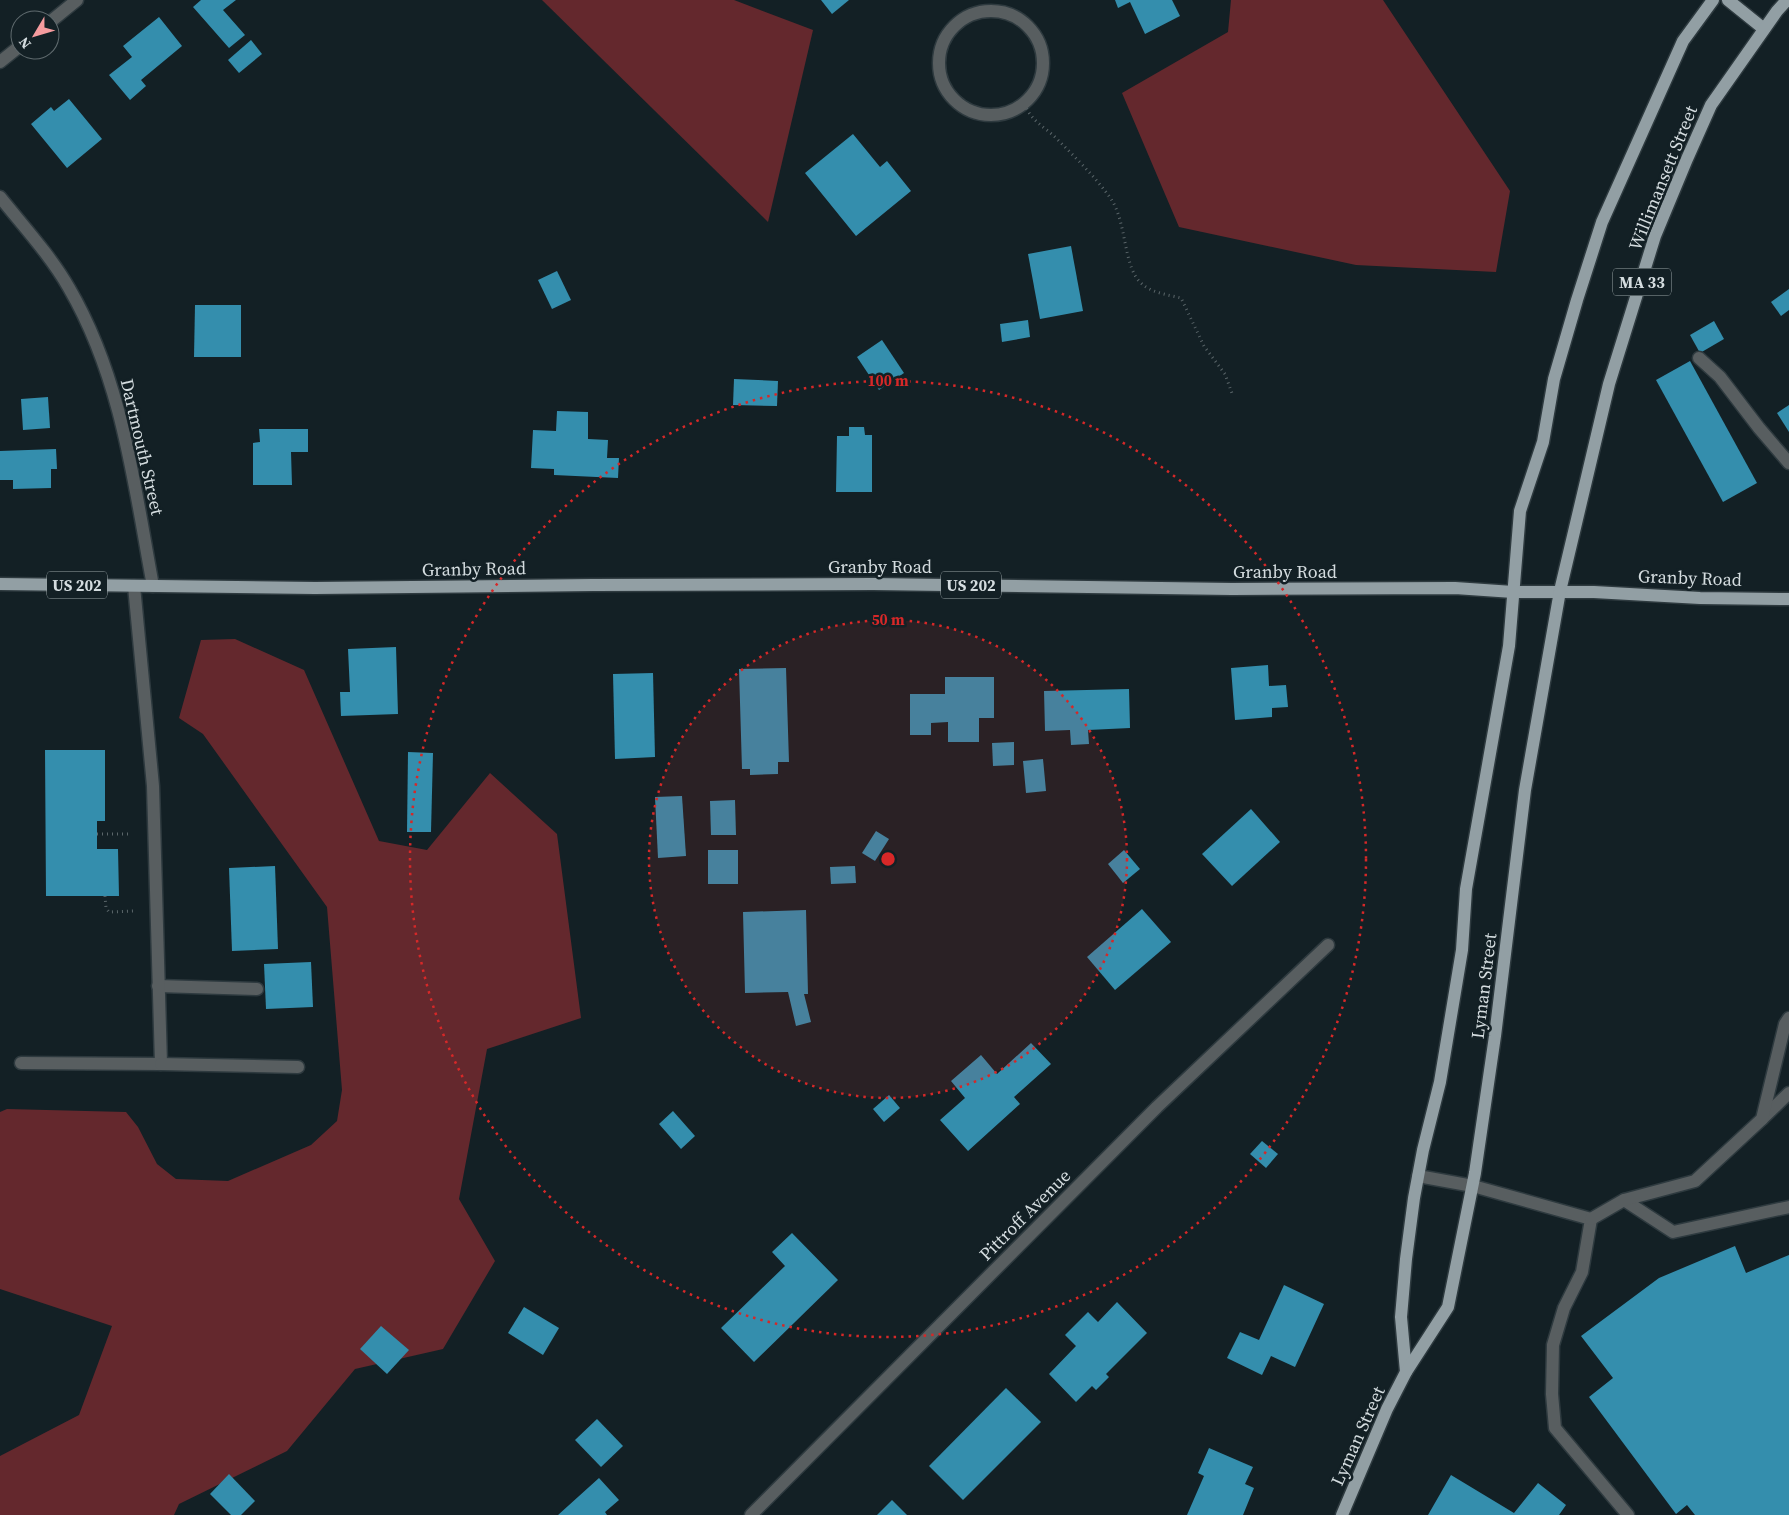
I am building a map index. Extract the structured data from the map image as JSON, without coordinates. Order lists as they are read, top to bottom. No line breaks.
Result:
{"streets":{"main road":["Willimansett Street","MA 33","Granby Road","US 202","Lyman Street"],"street":["Dartmouth Street","Pittroff Avenue"]},"crossings":[["Willimansett Street","Granby Road"],["Willimansett Street","Lyman Street"],["Dartmouth Street","Granby Road"],["Granby Road","Lyman Street"]],"north":"bottom left","rings":["100 m","50 m"]}
